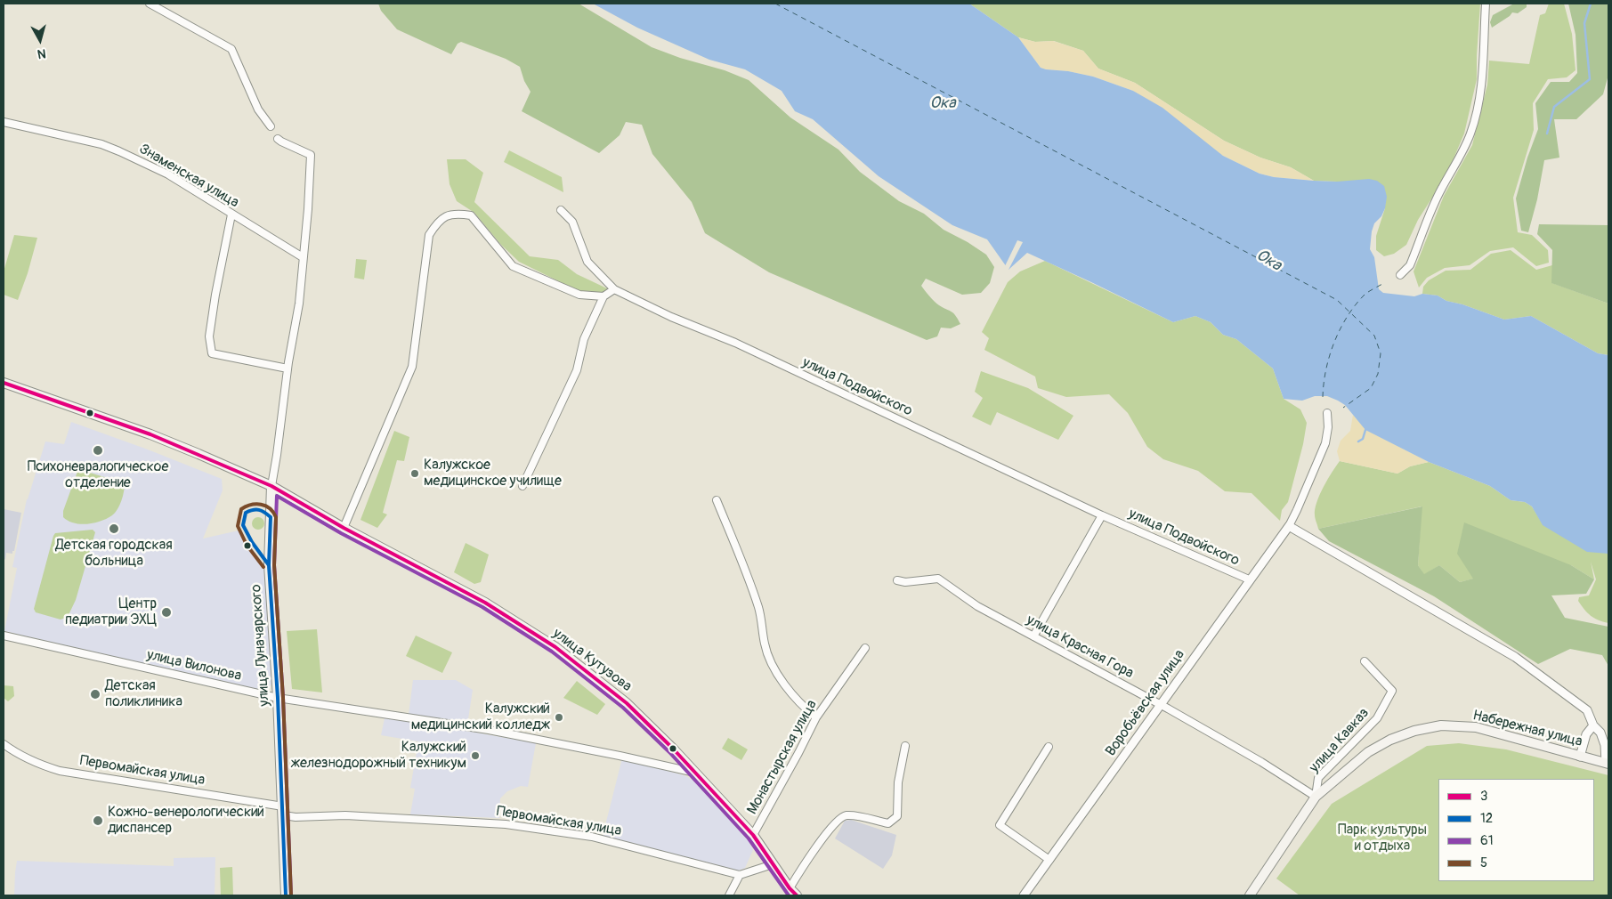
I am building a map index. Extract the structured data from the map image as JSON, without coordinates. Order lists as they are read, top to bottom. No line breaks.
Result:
{"streets":{"main road":["улица Луначарского","улица Кутузова","Набережная улица"],"street":["Знаменская улица","улица Подвойского","улица Красная Гора","улица Вилонова","Воробьёвская улица","улица Кавказ","Монастырская улица","Первомайская улица"]},"crossings":[["Знаменская улица","улица Луначарского"],["улица Подвойского","Воробьёвская улица"],["улица Луначарского","улица Кутузова"],["улица Луначарского","улица Вилонова"],["улица Луначарского","Первомайская улица"],["улица Красная Гора","Воробьёвская улица"],["улица Красная Гора","Набережная улица"],["улица Красная Гора","улица Кавказ"],["улица Кутузова","улица Вилонова"],["улица Кутузова","Монастырская улица"],["Воробьёвская улица","Набережная улица"],["Набережная улица","улица Кавказ"]],"water":["Ока"],"parks":["Парк культуры и отдыха"],"places":["Психоневралогическое отделение","Калужское медицинское училище","Детская городская больница","Центр педиатрии ЭХЦ","Детская поликлиника","Калужский медицинский колледж","Калужский железнодорожный техникум","Кожно-венерологический диспансер"],"lines":["transit line 3","transit line 61","transit line 5","transit line 12"],"legend":["3","12","61","5"],"north":"bottom"}
